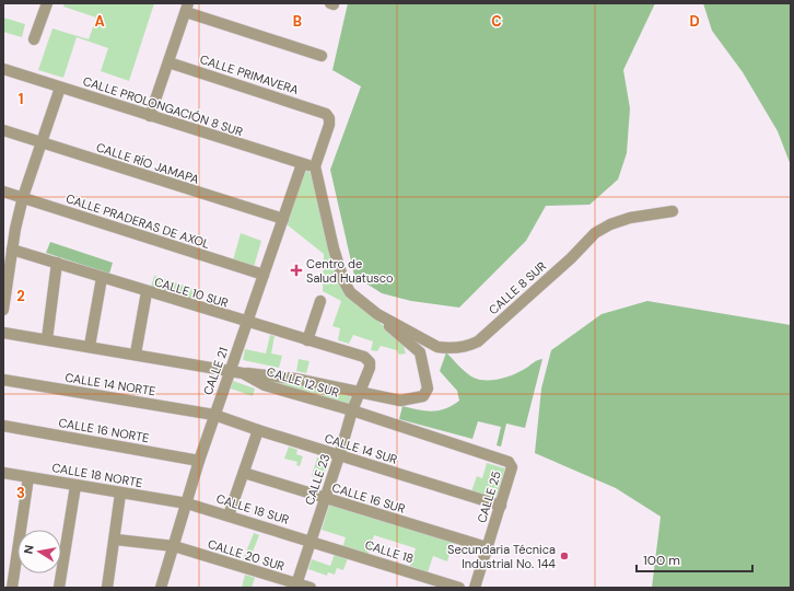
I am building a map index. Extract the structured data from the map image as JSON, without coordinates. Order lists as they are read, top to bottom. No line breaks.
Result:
{"streets":{"street":["CALLE PRIMAVERA","CALLE PROLONGACIÓN 8 SUR","CALLE RÍO JAMAPA","CALLE PRADERAS DE AXOL","CALLE 8 SUR","CALLE 10 SUR","CALLE 21","CALLE 12 SUR","CALLE 14 NORTE","CALLE 16 NORTE","CALLE 14 SUR","CALLE 18 NORTE","CALLE 23","CALLE 25","CALLE 16 SUR","CALLE 18 SUR","CALLE 18","CALLE 20 SUR"]},"crossings":[["CALLE PRIMAVERA","CALLE PROLONGACIÓN 8 SUR"],["CALLE PRIMAVERA","CALLE 8 SUR"],["CALLE PROLONGACIÓN 8 SUR","CALLE 8 SUR"],["CALLE PROLONGACIÓN 8 SUR","CALLE 21"],["CALLE RÍO JAMAPA","CALLE 21"],["CALLE PRADERAS DE AXOL","CALLE 21"],["CALLE 8 SUR","CALLE 12 SUR"],["CALLE 8 SUR","CALLE 23"],["CALLE 10 SUR","CALLE 21"],["CALLE 10 SUR","CALLE 23"],["CALLE 21","CALLE 12 SUR"],["CALLE 21","CALLE 14 NORTE"],["CALLE 21","CALLE 16 NORTE"],["CALLE 21","CALLE 14 SUR"],["CALLE 21","CALLE 18 NORTE"],["CALLE 21","CALLE 18 SUR"],["CALLE 21","CALLE 20 SUR"],["CALLE 12 SUR","CALLE 23"],["CALLE 12 SUR","CALLE 25"],["CALLE 14 NORTE","CALLE 14 SUR"],["CALLE 14 SUR","CALLE 23"],["CALLE 14 SUR","CALLE 25"],["CALLE 18 NORTE","CALLE 18 SUR"],["CALLE 23","CALLE 16 SUR"],["CALLE 23","CALLE 18 SUR"],["CALLE 23","CALLE 18"],["CALLE 23","CALLE 20 SUR"],["CALLE 25","CALLE 16 SUR"],["CALLE 18 SUR","CALLE 18"]],"places":{"health":["Centro de Salud Huatusco"],"other":["Secundaria Técnica Industrial No. 144"]},"scale_bar":"100 m","north":"left","grid":{"columns":["A","B","C","D"],"rows":["1","2","3"]}}
